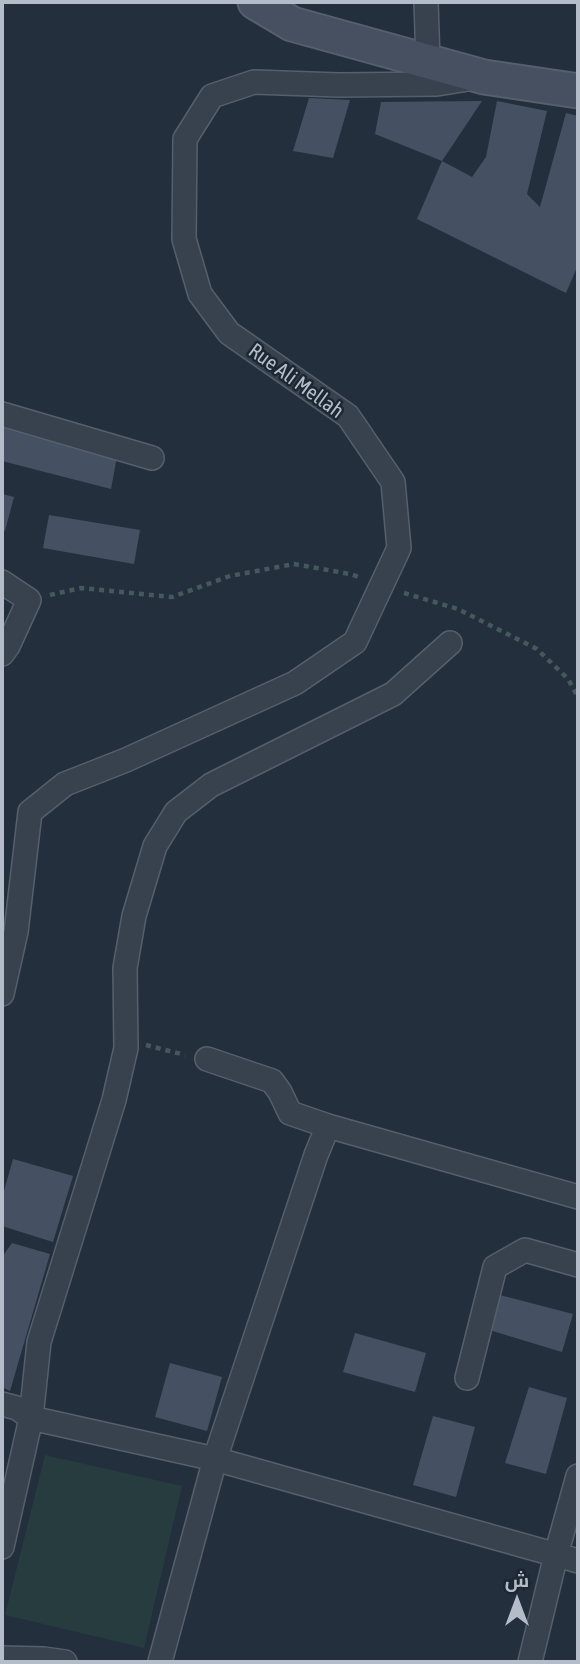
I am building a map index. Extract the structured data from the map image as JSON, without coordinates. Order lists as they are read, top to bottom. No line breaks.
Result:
{"streets":{"street":["Rue Ali Mellah"]},"north":"top"}
